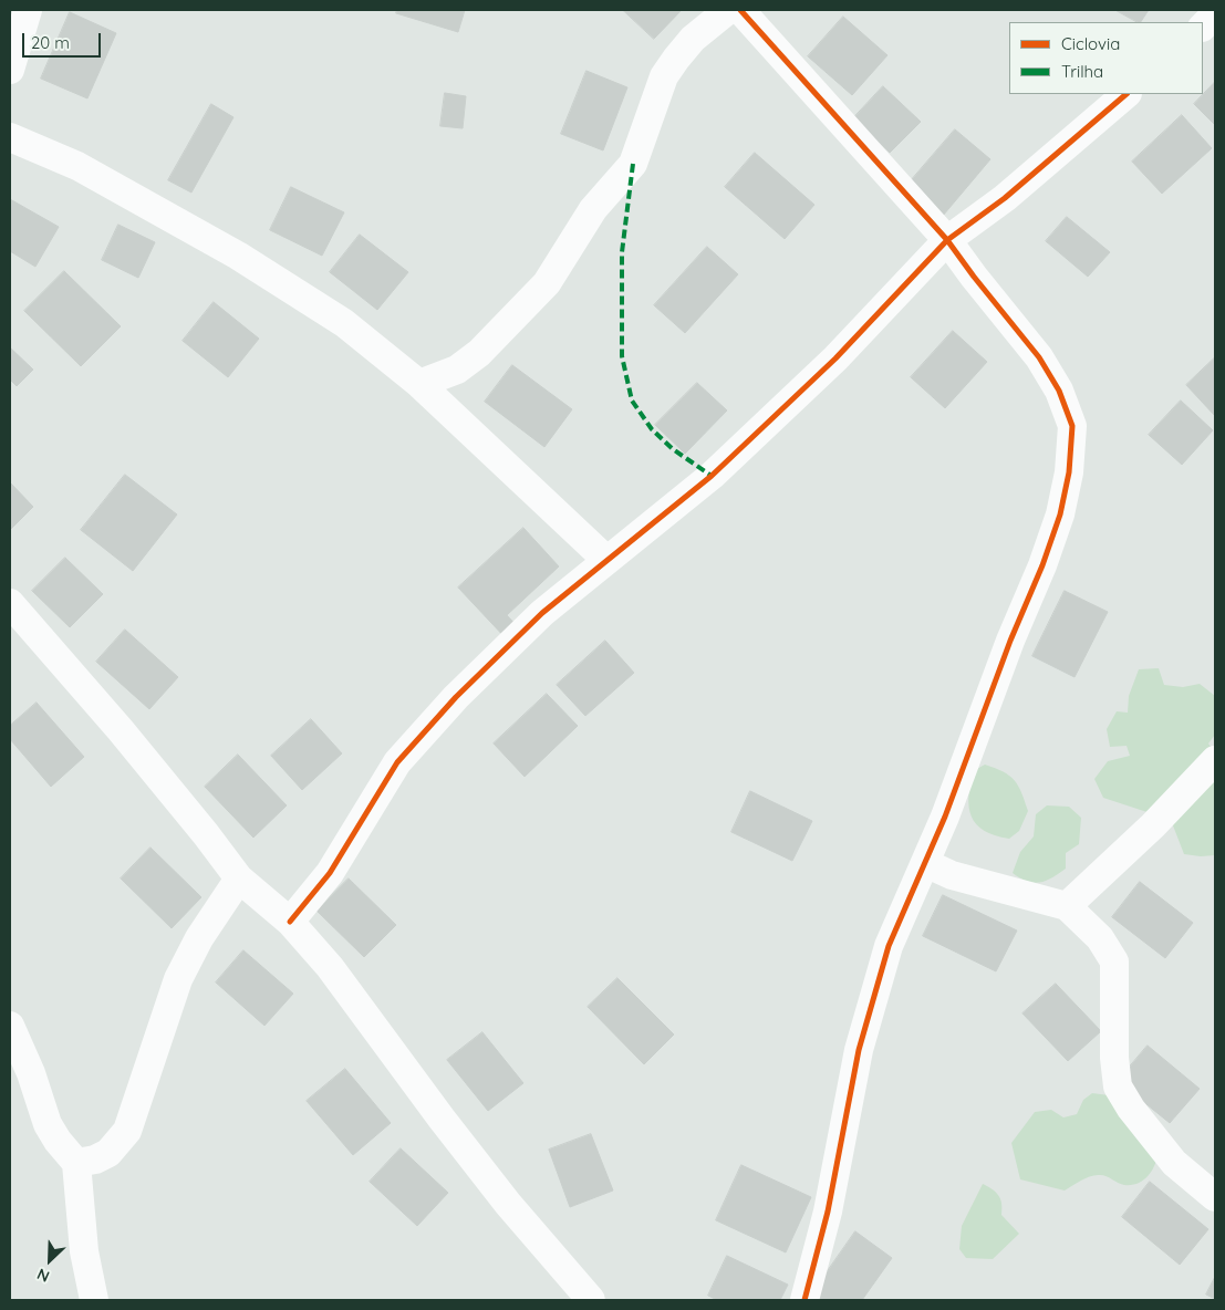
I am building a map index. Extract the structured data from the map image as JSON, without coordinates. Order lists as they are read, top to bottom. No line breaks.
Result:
{"legend":["Ciclovia","Trilha"],"scale_bar":"20 m","north":"bottom left"}
